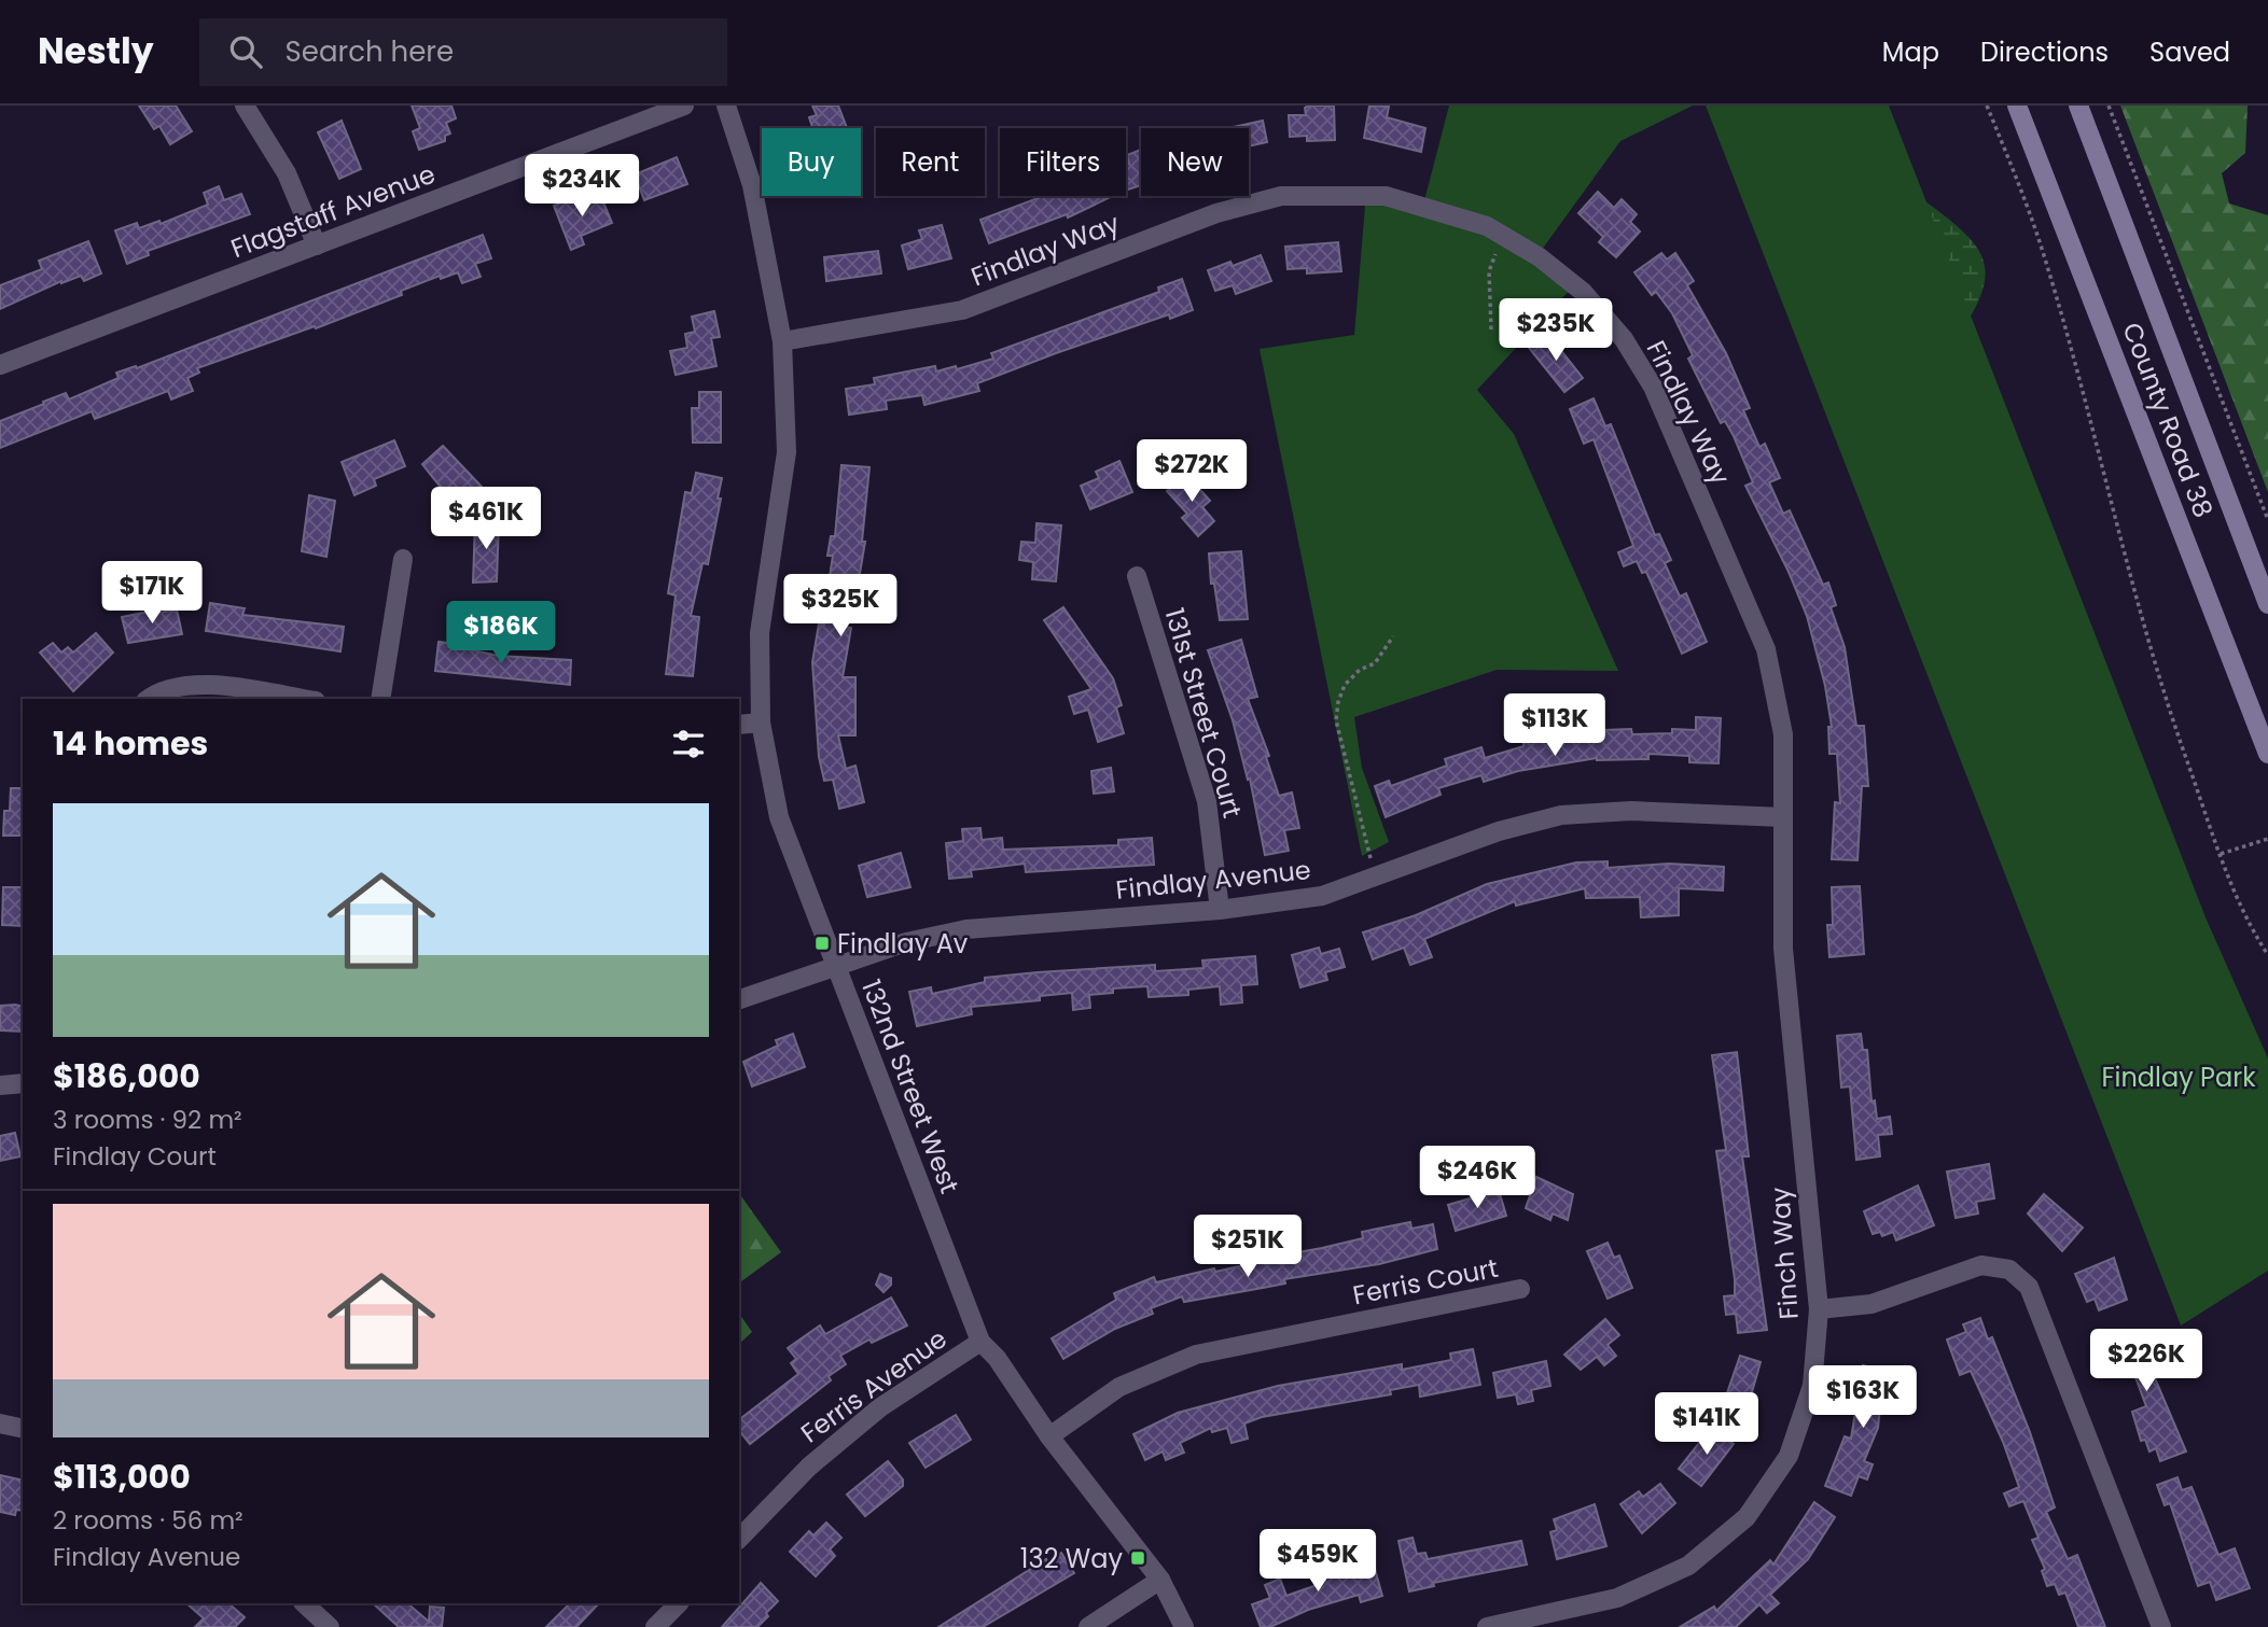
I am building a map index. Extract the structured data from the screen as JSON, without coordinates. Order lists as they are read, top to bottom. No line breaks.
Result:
{"streets":{"main road":["County Road 38"],"street":["Flagstaff Avenue","Findlay Way","131st Street Court","Findlay Avenue","132nd Street West","Finch Way","Ferris Court","Ferris Avenue"]},"crossings":[["Findlay Way","Findlay Avenue"],["Findlay Way","132nd Street West"],["Findlay Way","Finch Way"],["131st Street Court","Findlay Avenue"],["Findlay Avenue","132nd Street West"],["Findlay Avenue","Finch Way"],["132nd Street West","Ferris Court"],["132nd Street West","Ferris Avenue"]],"parks":["Findlay Park"],"places":{"transit":["Findlay Av","132 Way"]},"page":{"header":"Nestly","search":"Search here","nav":["Map","Directions","Saved"],"chip":["Buy","Rent","Filters","New"],"price":["$234K","$235K","$272K","$461K","$171K","$325K","$186K","$113K","$246K","$251K","$226K","$163K","$141K","$459K"],"heading":"14 homes","list":[{"name":"$186,000","note":"3 rooms · 92 m² · Findlay Court"},{"name":"$113,000","note":"2 rooms · 56 m² · Findlay Avenue"}]}}
